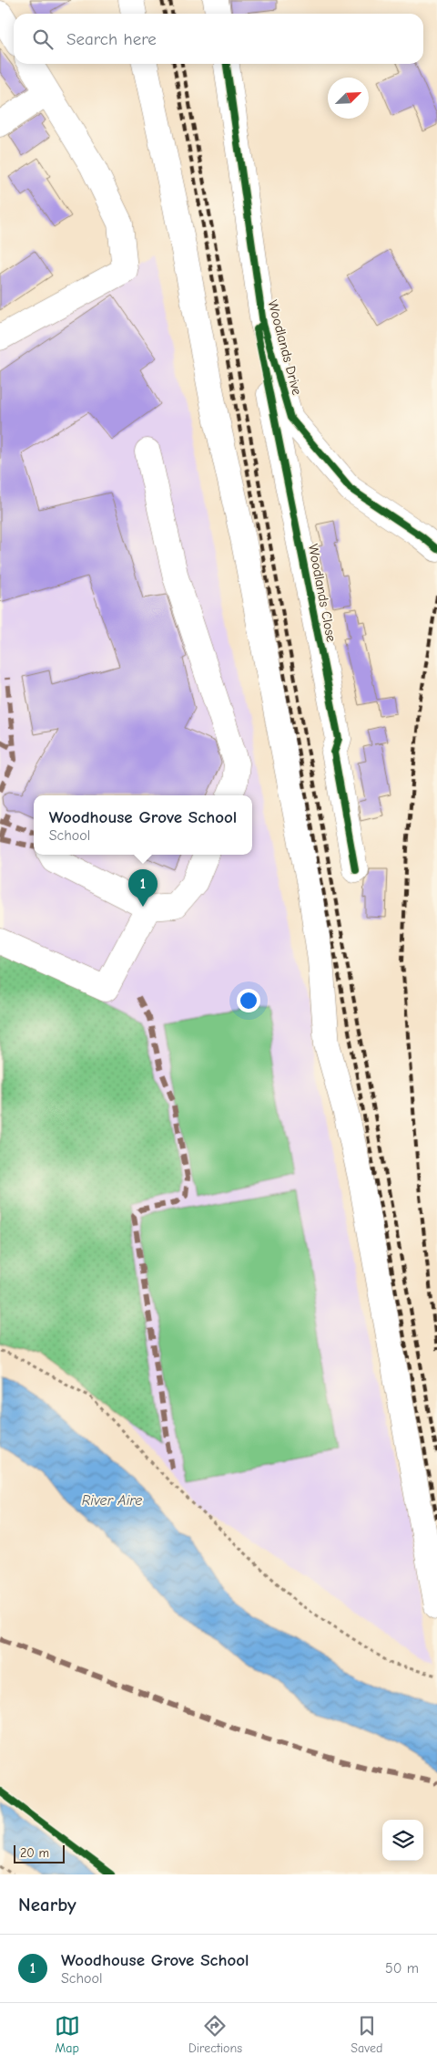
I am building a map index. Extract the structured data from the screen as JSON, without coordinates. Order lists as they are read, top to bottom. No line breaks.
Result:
{"streets":{"street":["Woodlands Drive","Woodlands Close"]},"crossings":[["Woodlands Drive","Woodlands Close"]],"water":["River Aire"],"scale_bar":"20 m","north":"top right","page":{"search":"Search here","popup":["Woodhouse Grove School","School"],"pins":"1","scale":"20 m","heading":"Nearby","list":[{"mark":"1","name":"Woodhouse Grove School","note":"School","value":"50 m"}],"nav":["Map","Directions","Saved"]}}
